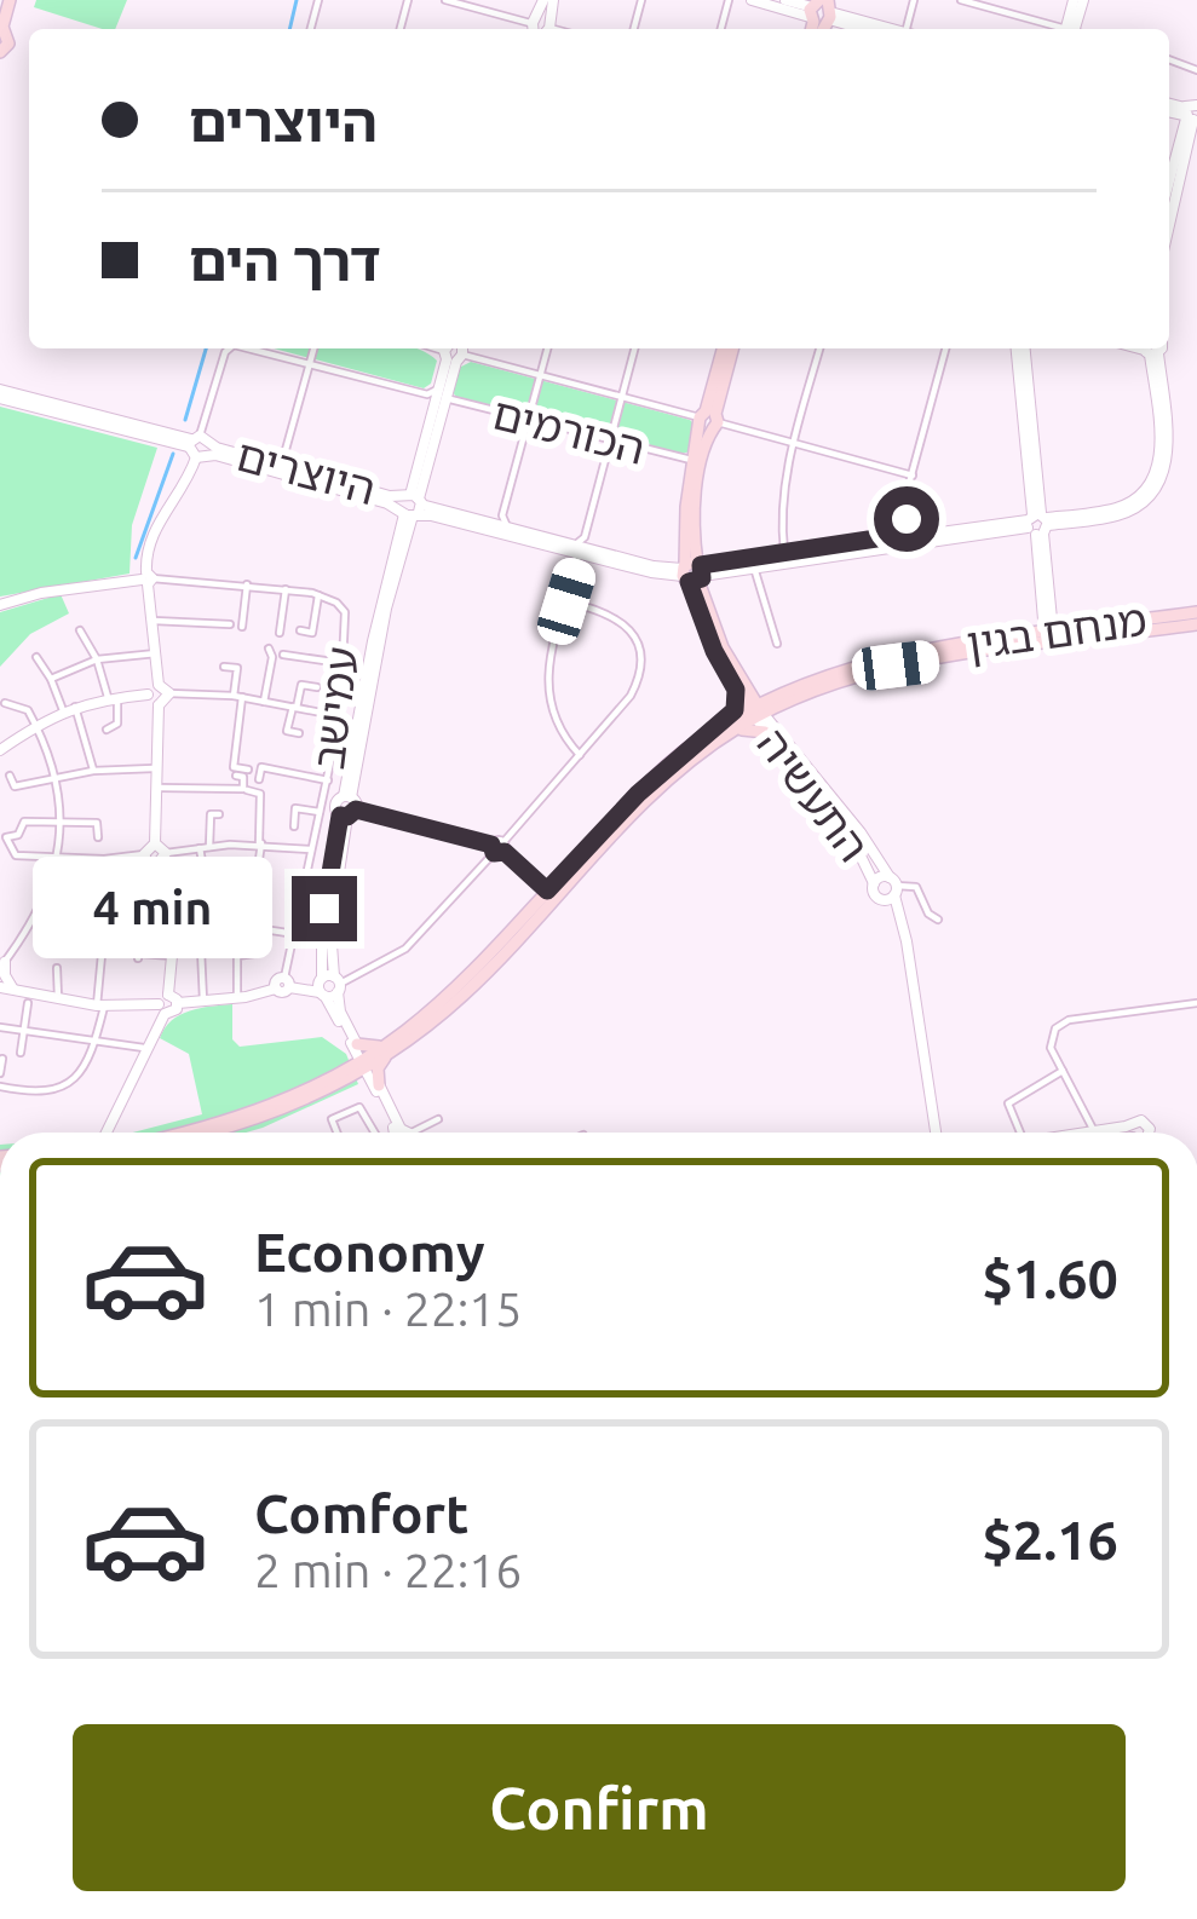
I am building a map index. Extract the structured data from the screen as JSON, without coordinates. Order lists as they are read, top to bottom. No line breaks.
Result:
{"streets":{"main road":["מנחם בגין"],"street":["הכורמים","היוצרים","עמישב","התעשיה"]},"crossings":[["מנחם בגין","התעשיה"]],"page":{"banner":["היוצרים","דרך הים"],"bubble":"4 min","list":[{"name":"Economy","note":"1 min · 22:15","value":"$1.60"},{"name":"Comfort","note":"2 min · 22:16","value":"$2.16"}],"buttons":"Confirm"}}
